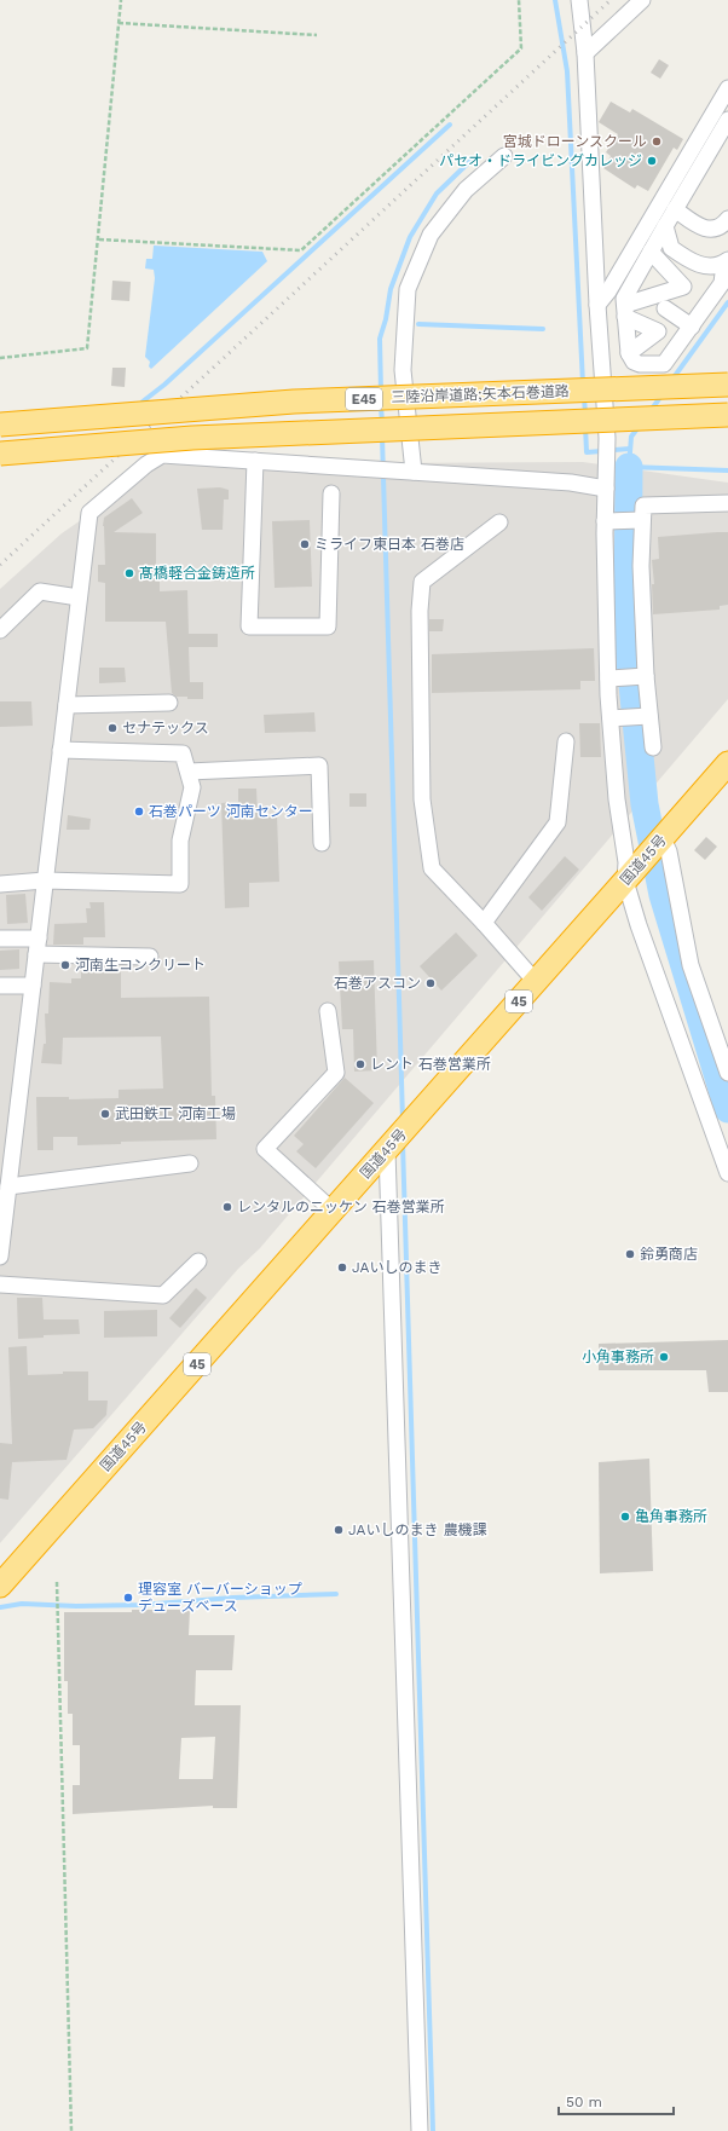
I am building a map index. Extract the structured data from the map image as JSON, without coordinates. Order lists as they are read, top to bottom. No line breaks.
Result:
{"streets":{"highway":["三陸沿岸道路;矢本石巻道路","E45","国道45号","45"]},"places":["宮城ドローンスクール","パセオ・ドライビングカレッジ","ミライフ東日本 石巻店","髙橋軽合金鋳造所","セナテックス","石巻パーツ 河南センター","河南生コンクリート","石巻アスコン","レント 石巻営業所","武田鉄工 河南工場","レンタルのニッケン 石巻営業所","鈴勇商店","JAいしのまき","小角事務所","亀角事務所","JAいしのまき 農機課","理容室 バーバーショップ デューズベース"],"scale_bar":"50 m"}
